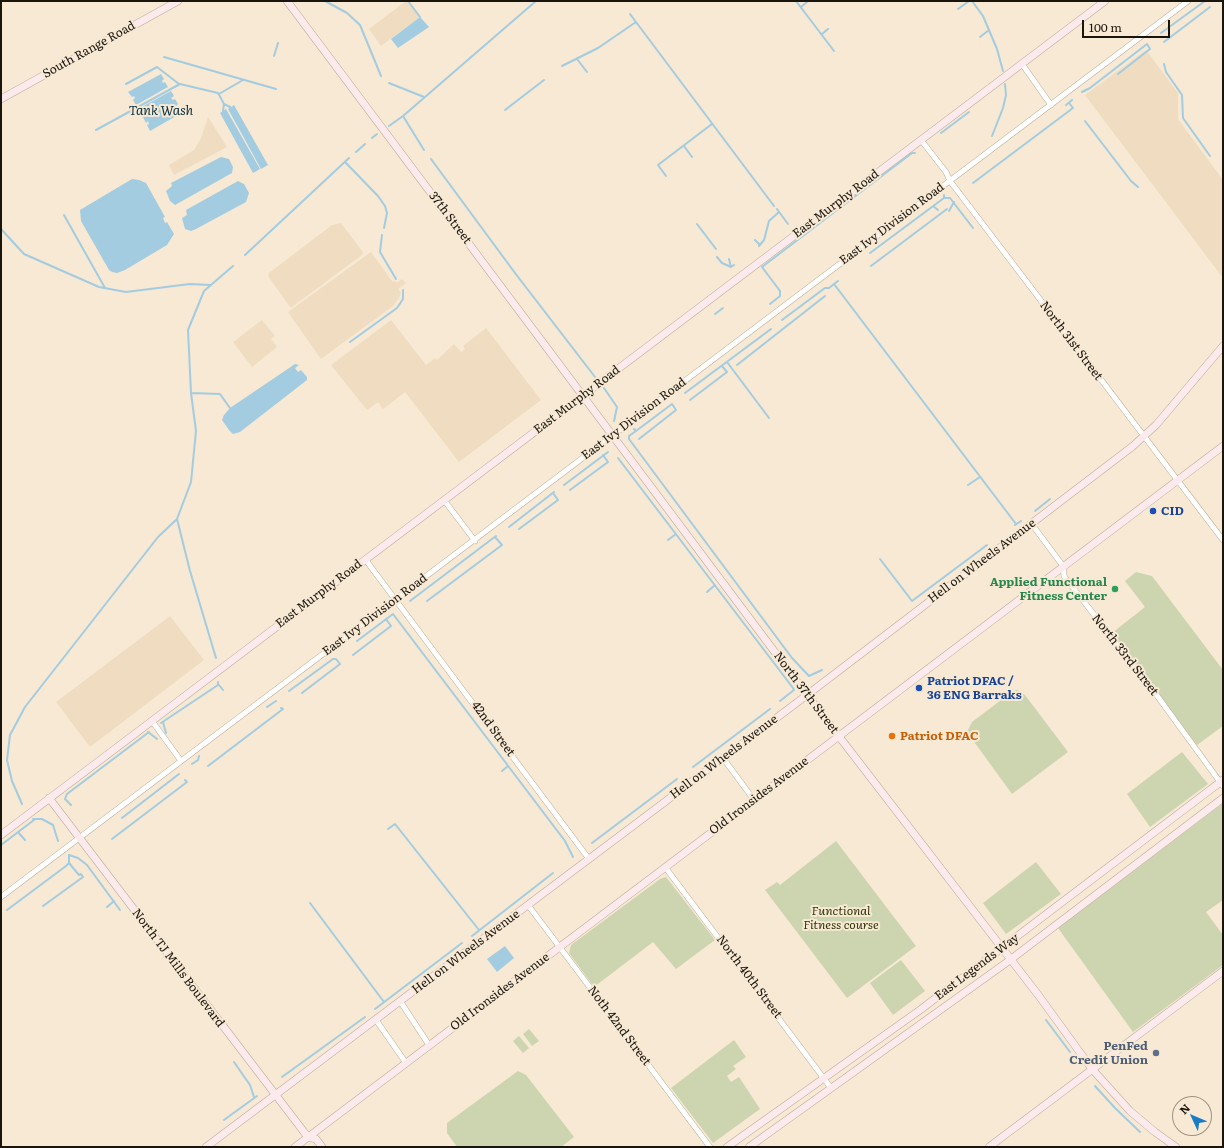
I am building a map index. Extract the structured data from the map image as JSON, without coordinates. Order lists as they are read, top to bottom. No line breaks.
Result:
{"streets":{"street":["South Range Road","East Murphy Road","37th Street","East Ivy Division Road","North 31st Street","Hell on Wheels Avenue","North 33rd Street","North 37th Street","42nd Street","Old Ironsides Avenue","East Legends Way","North TJ Mills Boulevard","North 40th Street","Noth 42nd Street"]},"crossings":[["East Murphy Road","37th Street"],["East Murphy Road","North 31st Street"],["East Murphy Road","42nd Street"],["East Murphy Road","North TJ Mills Boulevard"],["37th Street","East Ivy Division Road"],["37th Street","North 37th Street"],["East Ivy Division Road","North 31st Street"],["East Ivy Division Road","North 37th Street"],["East Ivy Division Road","42nd Street"],["East Ivy Division Road","North TJ Mills Boulevard"],["North 31st Street","Hell on Wheels Avenue"],["North 31st Street","Old Ironsides Avenue"],["Hell on Wheels Avenue","North 33rd Street"],["Hell on Wheels Avenue","North 37th Street"],["Hell on Wheels Avenue","42nd Street"],["Hell on Wheels Avenue","North TJ Mills Boulevard"],["Hell on Wheels Avenue","Noth 42nd Street"],["North 33rd Street","Old Ironsides Avenue"],["North 33rd Street","East Legends Way"],["North 37th Street","Old Ironsides Avenue"],["North 37th Street","East Legends Way"],["Old Ironsides Avenue","North TJ Mills Boulevard"],["Old Ironsides Avenue","North 40th Street"],["Old Ironsides Avenue","Noth 42nd Street"],["East Legends Way","North 40th Street"]],"water":["Tank Wash"],"parks":["Functional Fitness course"],"places":["CID","Applied Functional Fitness Center","Patriot DFAC / 36 ENG Barraks","Patriot DFAC","PenFed Credit Union"],"scale_bar":"100 m","north":"top left"}
